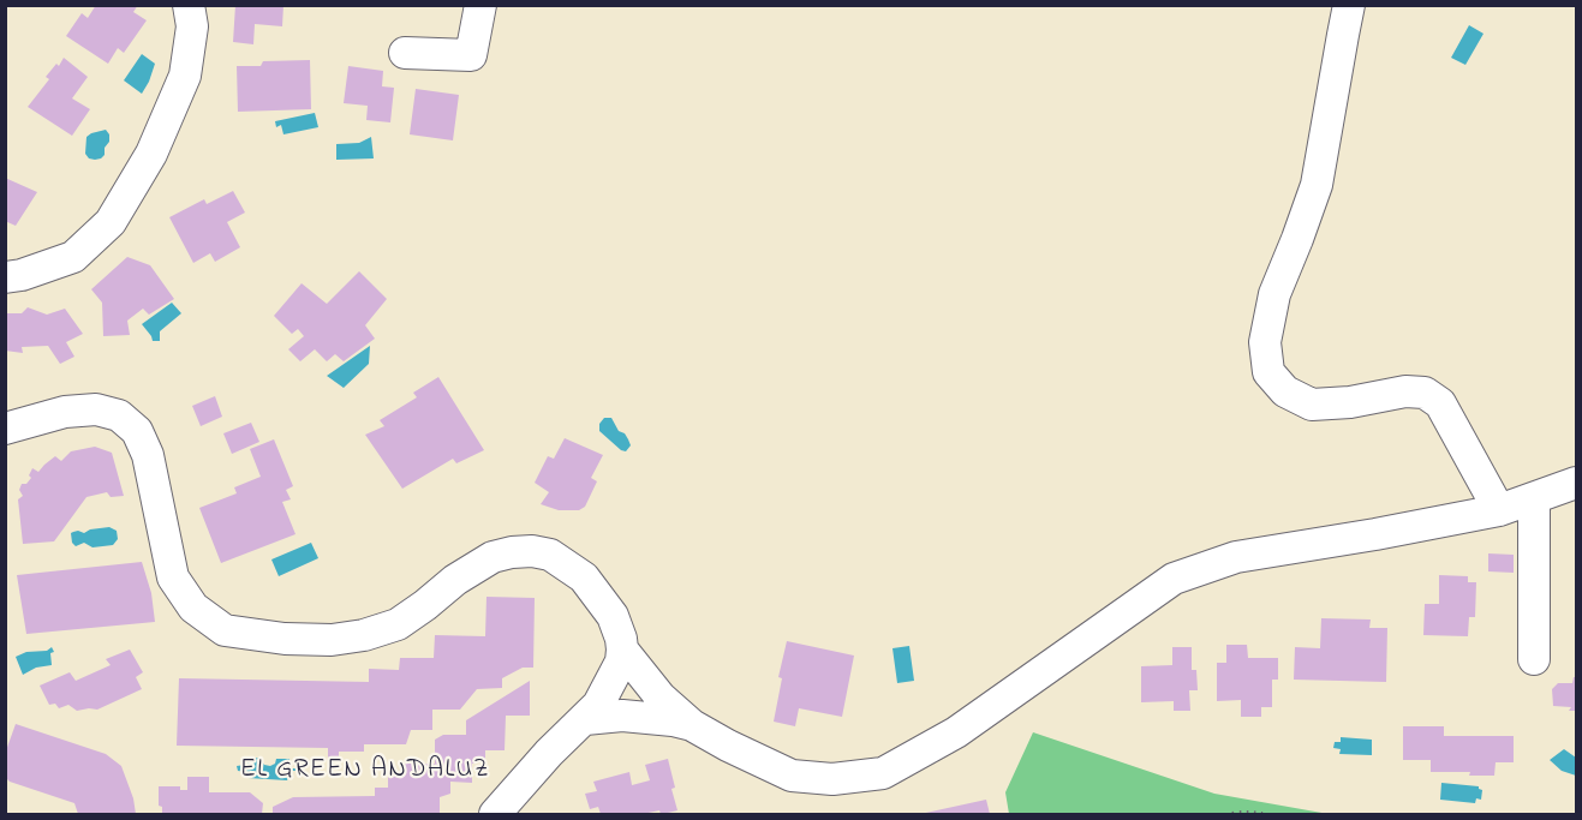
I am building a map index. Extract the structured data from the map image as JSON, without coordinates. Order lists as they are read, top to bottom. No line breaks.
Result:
{"districts":["EL GREEN ANDALUZ"]}
